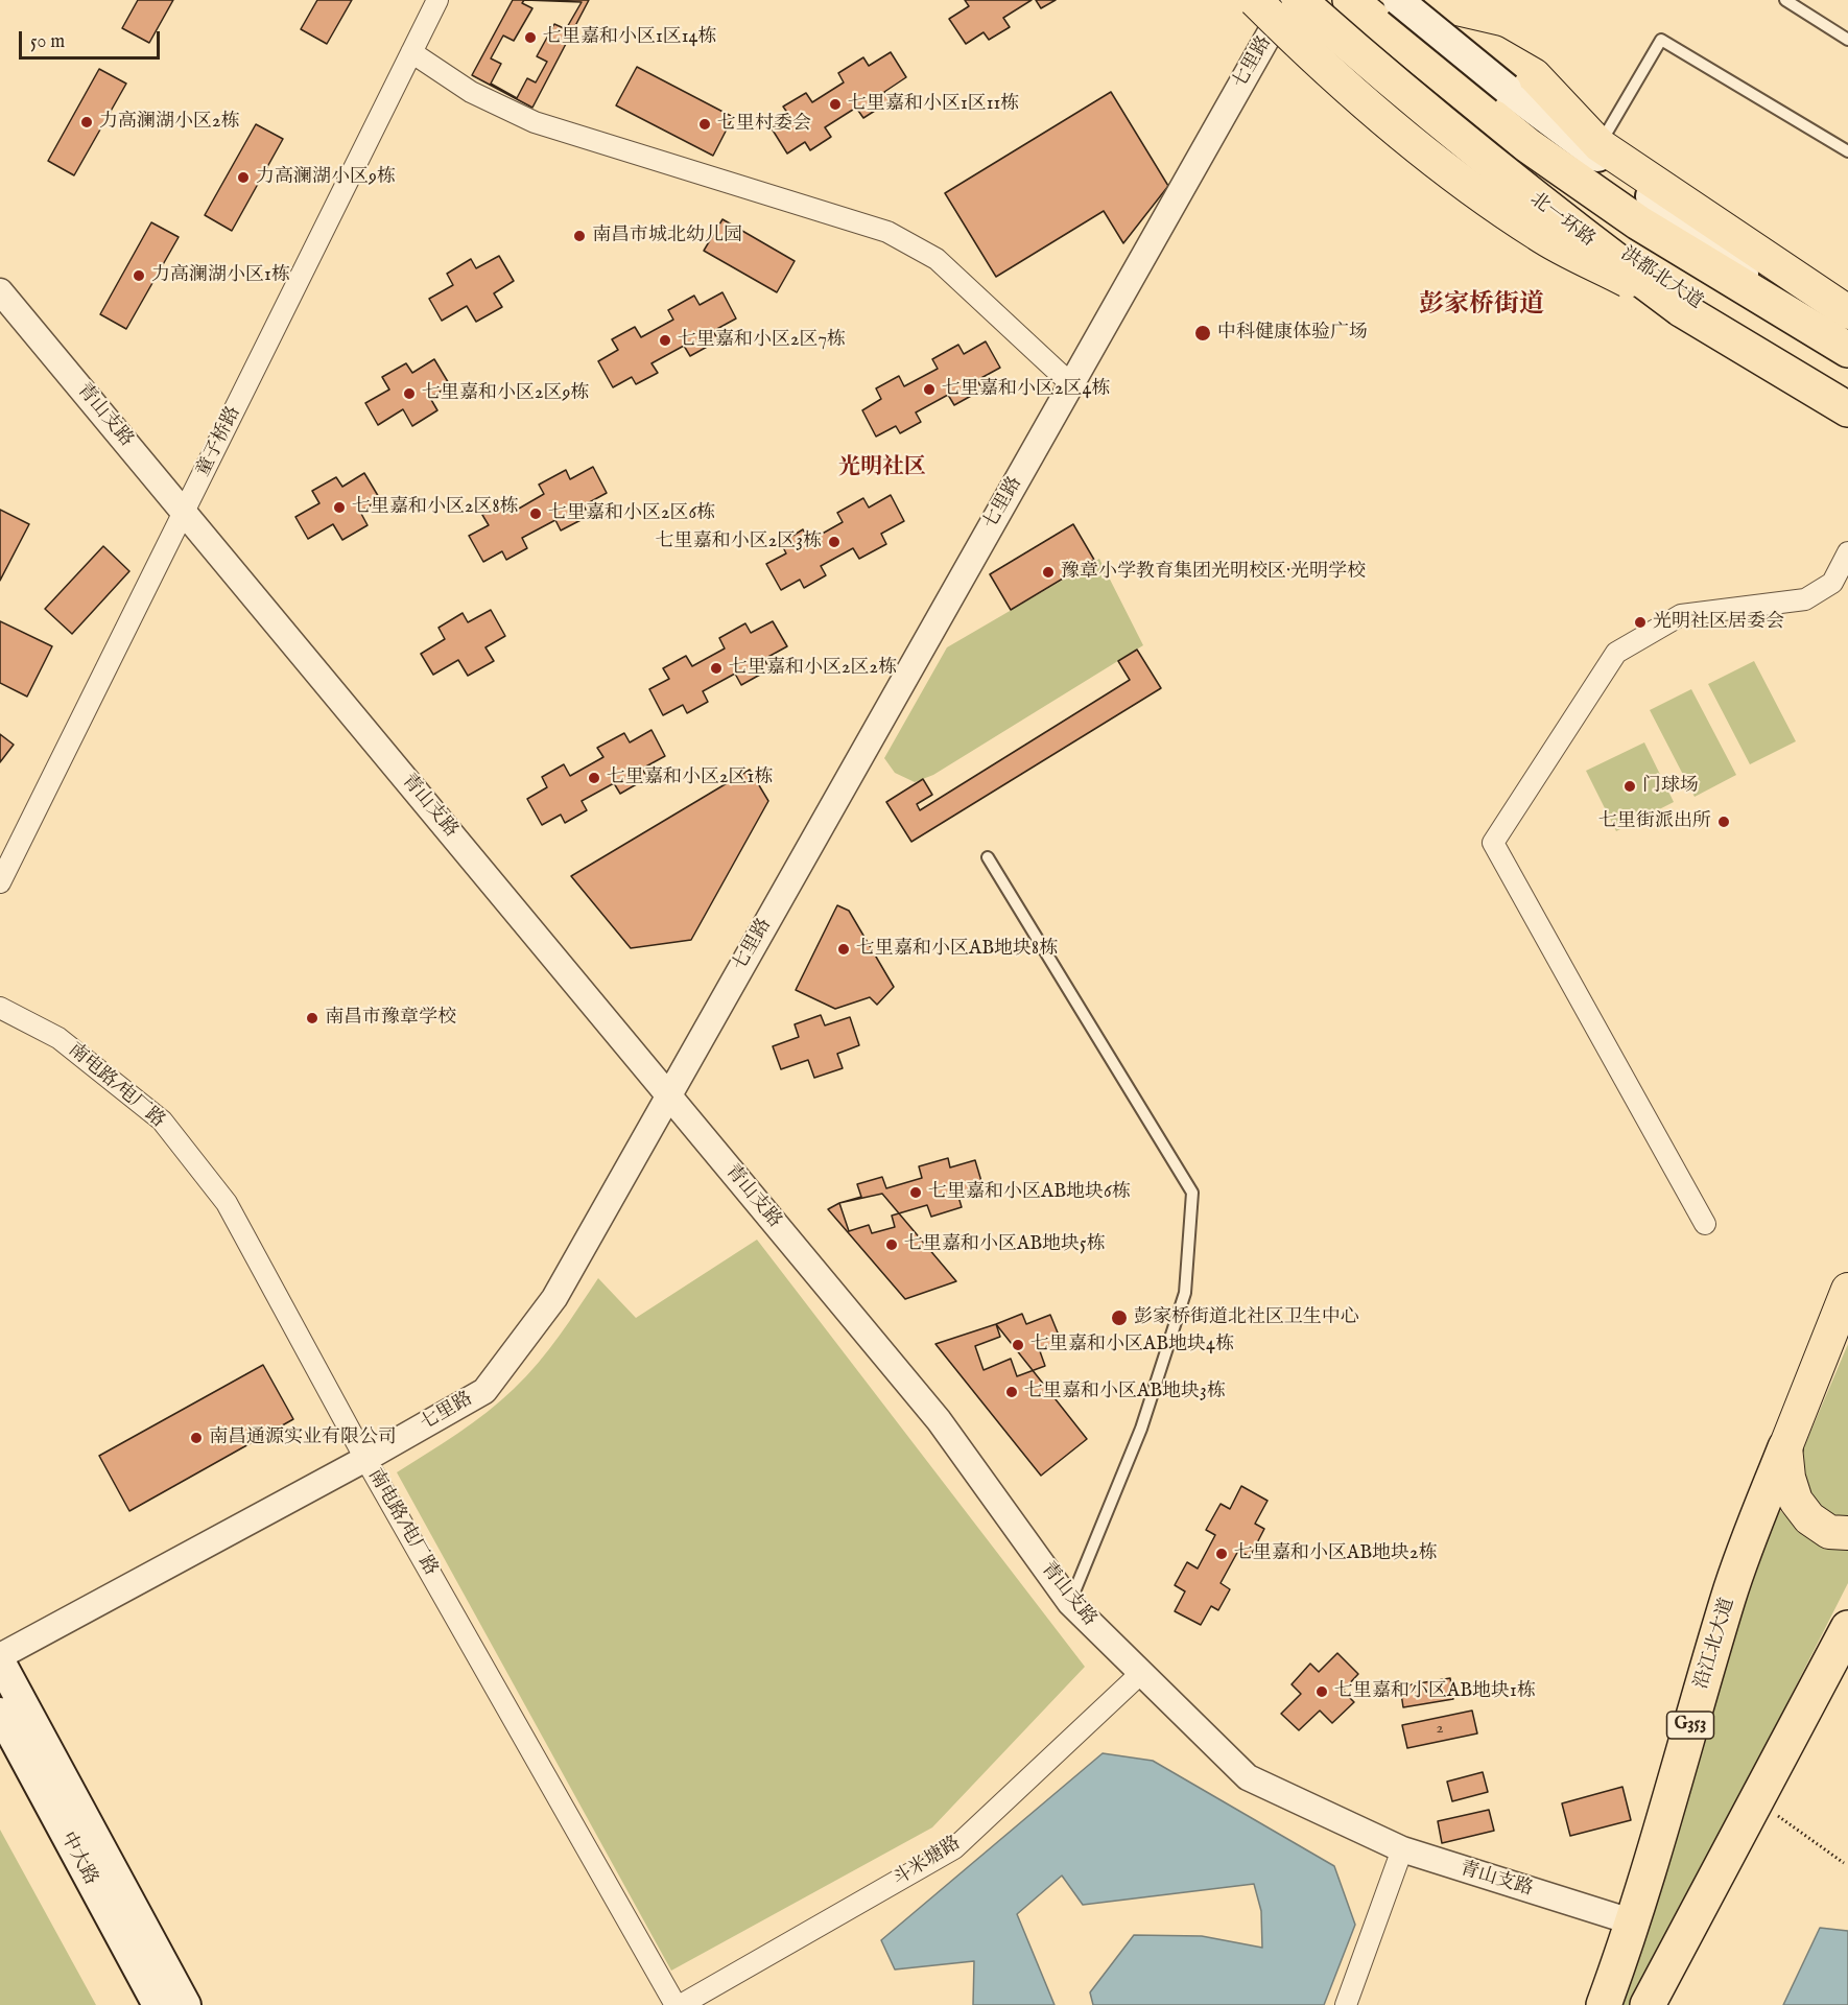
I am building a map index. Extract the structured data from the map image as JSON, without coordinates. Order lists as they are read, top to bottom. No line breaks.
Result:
{"streets":{"highway":["北一环路","沿江北大道","G353"],"main road":["洪都北大道","中大路"],"street":["七里路","青山支路","童子桥路","南电路/电厂路","斗米塘路"]},"crossings":[["七里路","北一环路"],["七里路","洪都北大道"],["七里路","青山支路"],["七里路","南电路/电厂路"],["北一环路","洪都北大道"],["青山支路","童子桥路"],["青山支路","沿江北大道"],["青山支路","斗米塘路"]],"districts":["彭家桥街道","光明社区"],"places":["七里嘉和小区1区14栋","七里嘉和小区1区11栋","力高澜湖小区2栋","七里村委会","力高澜湖小区9栋","南昌市城北幼儿园","力高澜湖小区1栋","中科健康体验广场","七里嘉和小区2区7栋","七里嘉和小区2区4栋","七里嘉和小区2区9栋","七里嘉和小区2区8栋","七里嘉和小区2区6栋","七里嘉和小区2区3栋","豫章小学教育集团光明校区·光明学校","光明社区居委会","七里嘉和小区2区2栋","七里嘉和小区2区1栋","门球场","七里街派出所","七里嘉和小区AB地块8栋","南昌市豫章学校","七里嘉和小区AB地块6栋","七里嘉和小区AB地块5栋","彭家桥街道北社区卫生中心","七里嘉和小区AB地块4栋","七里嘉和小区AB地块3栋","南昌通源实业有限公司","七里嘉和小区AB地块2栋","七里嘉和小区AB地块1栋"],"house_numbers":["2"],"scale_bar":"50 m"}
